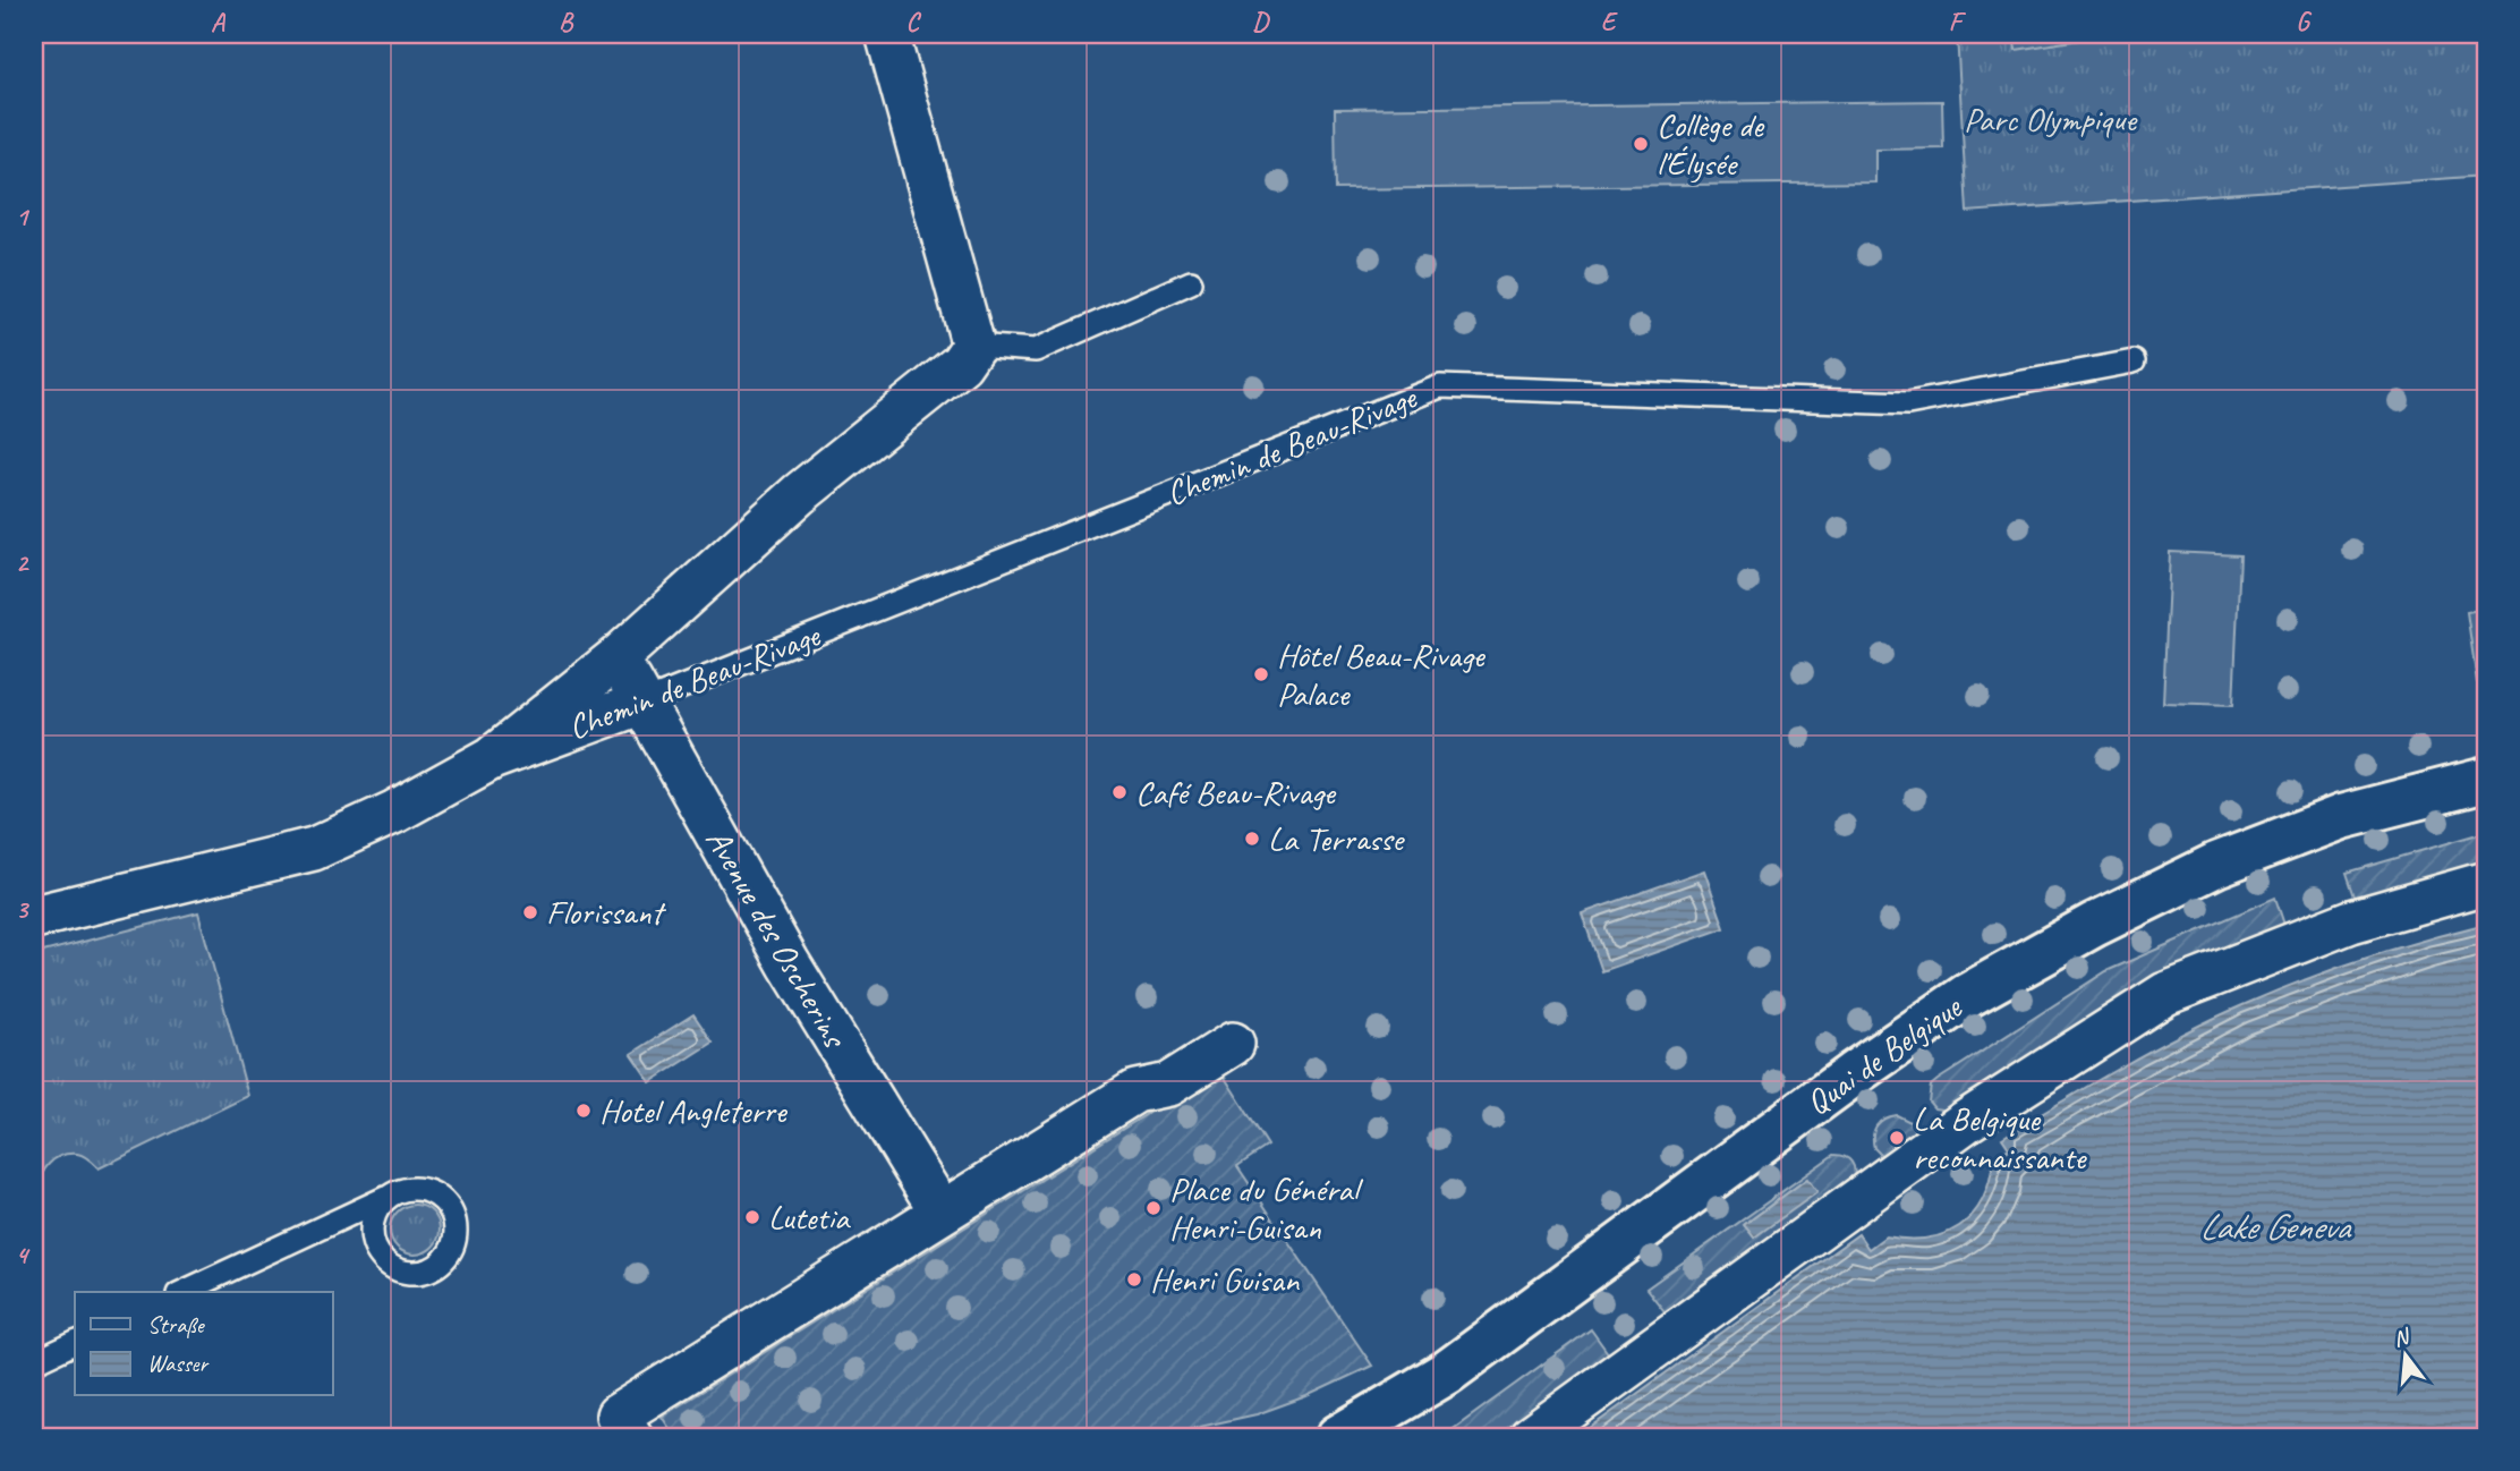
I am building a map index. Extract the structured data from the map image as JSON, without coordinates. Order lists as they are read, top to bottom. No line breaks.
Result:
{"streets":{"street":["Chemin de Beau-Rivage","Avenue des Oscherins","Quai de Belgique"]},"crossings":[["Chemin de Beau-Rivage","Avenue des Oscherins"]],"water":["Lake Geneva"],"parks":["Parc Olympique"],"places":["Collège de l'Élysée","Hôtel Beau-Rivage Palace","Café Beau-Rivage","La Terrasse","Florissant","Hotel Angleterre","La Belgique reconnaissante","Place du Général Henri-Guisan","Lutetia","Henri Guisan"],"legend":["Straße","Wasser"],"north":"top","grid":{"columns":["A","B","C","D","E","F","G"],"rows":["1","2","3","4"]}}
